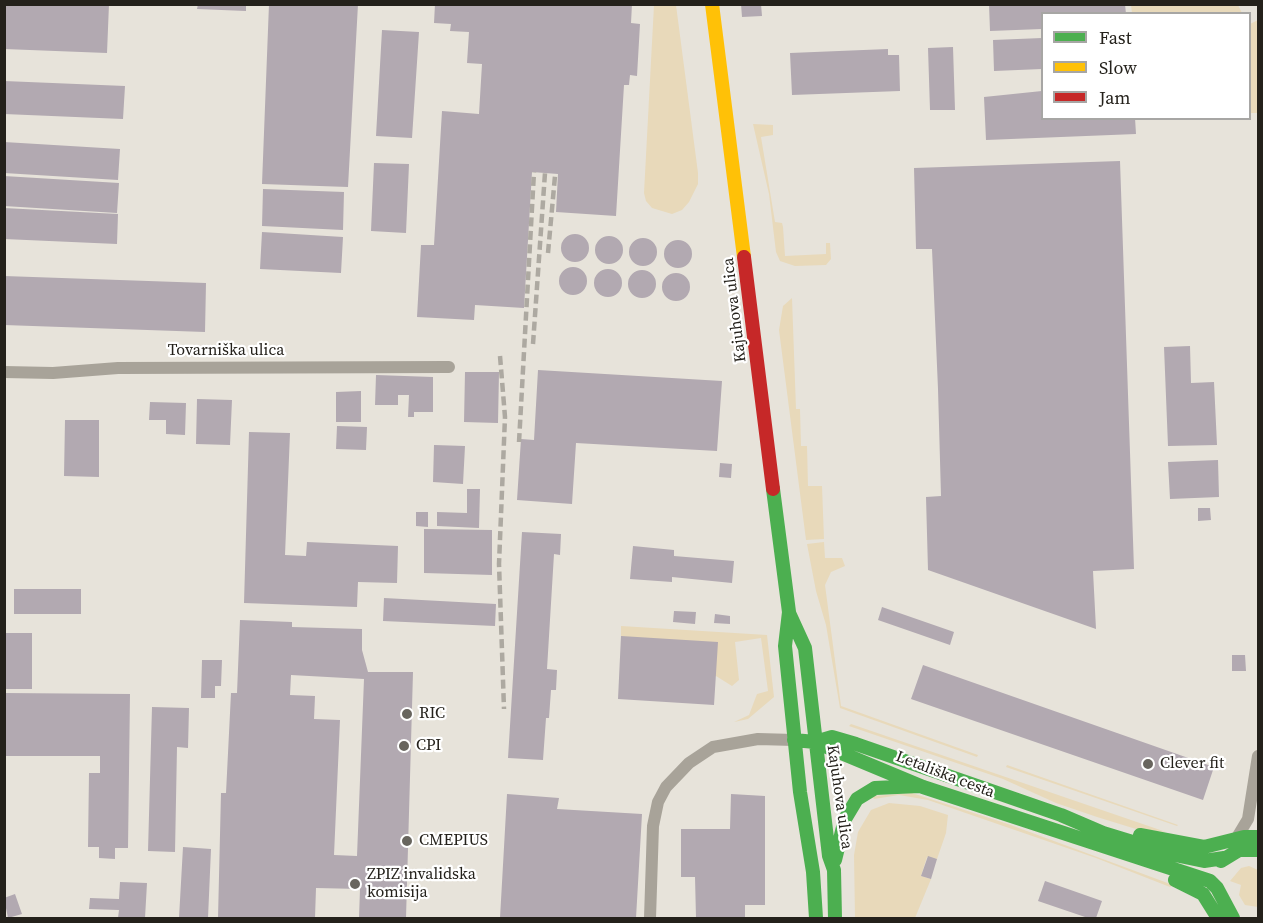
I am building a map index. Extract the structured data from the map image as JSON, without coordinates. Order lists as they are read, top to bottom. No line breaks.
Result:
{"streets":{"main road":["Kajuhova ulica","Letališka cesta"],"street":["Tovarniška ulica"]},"crossings":[["Kajuhova ulica","Letališka cesta"]],"places":["RIC","CPI","Clever fit","CMEPIUS","ZPIZ invalidska komisija"],"legend":["Fast","Slow","Jam"]}
